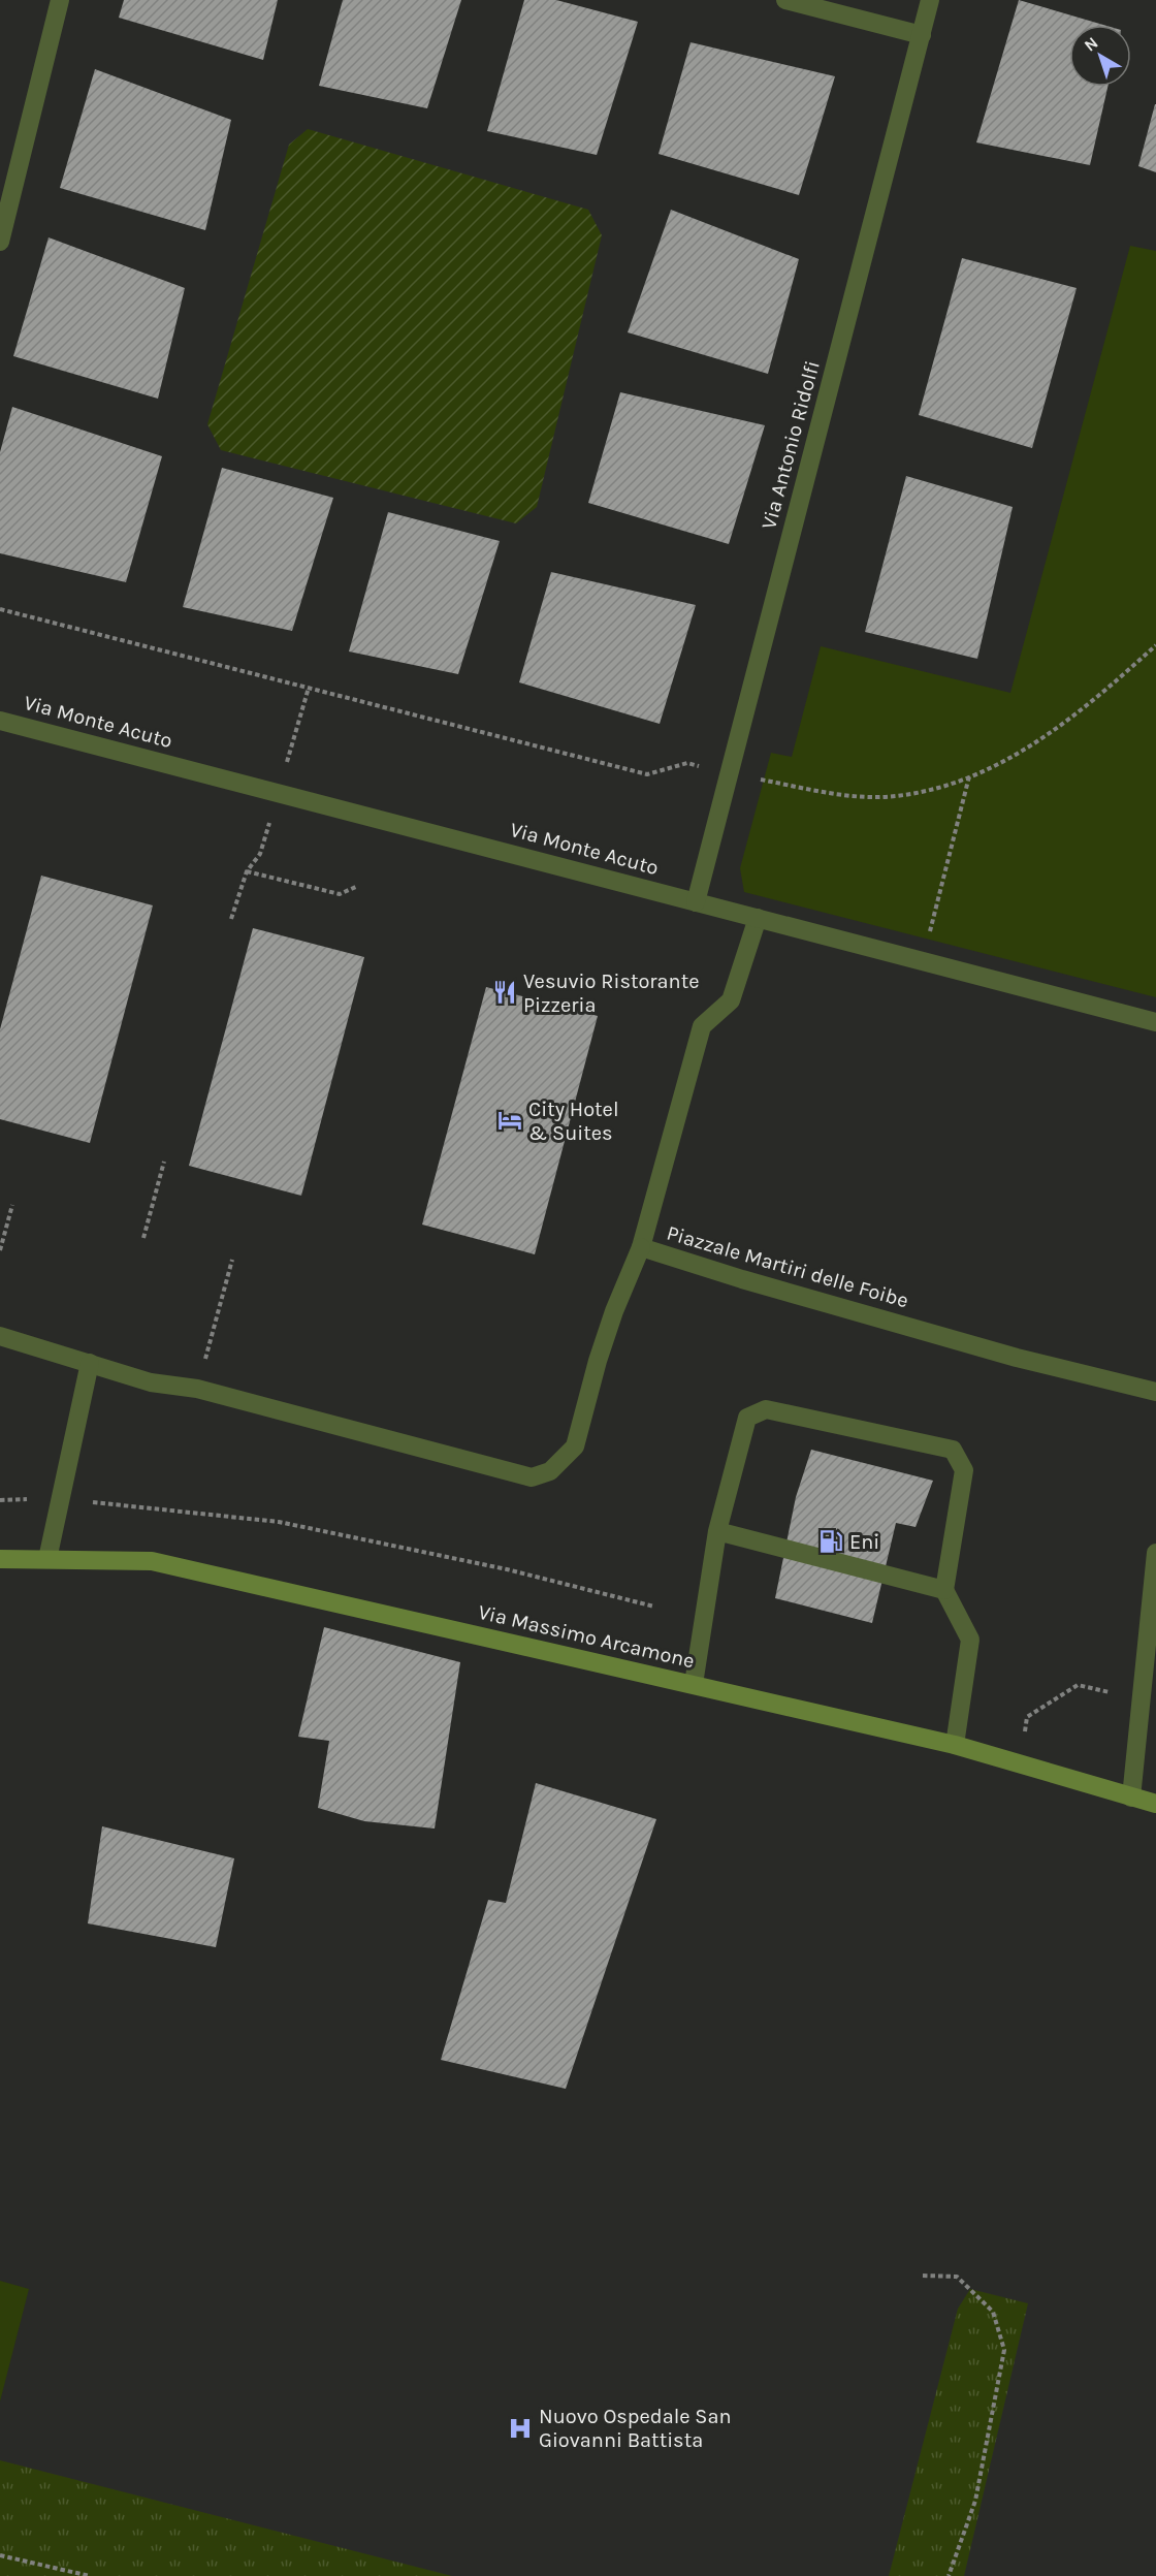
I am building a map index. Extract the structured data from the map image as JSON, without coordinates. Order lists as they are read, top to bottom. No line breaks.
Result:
{"streets":{"main road":["Via Massimo Arcamone"],"street":["Via Antonio Ridolfi","Via Monte Acuto","Piazzale Martiri delle Foibe"]},"crossings":[["Via Antonio Ridolfi","Via Monte Acuto"],["Via Monte Acuto","Piazzale Martiri delle Foibe"]],"places":{"restaurant":["Vesuvio Ristorante Pizzeria"],"hotel":["City Hotel & Suites"],"fuel station":["Eni"],"hospital":["Nuovo Ospedale San Giovanni Battista"]},"north":"top left"}
